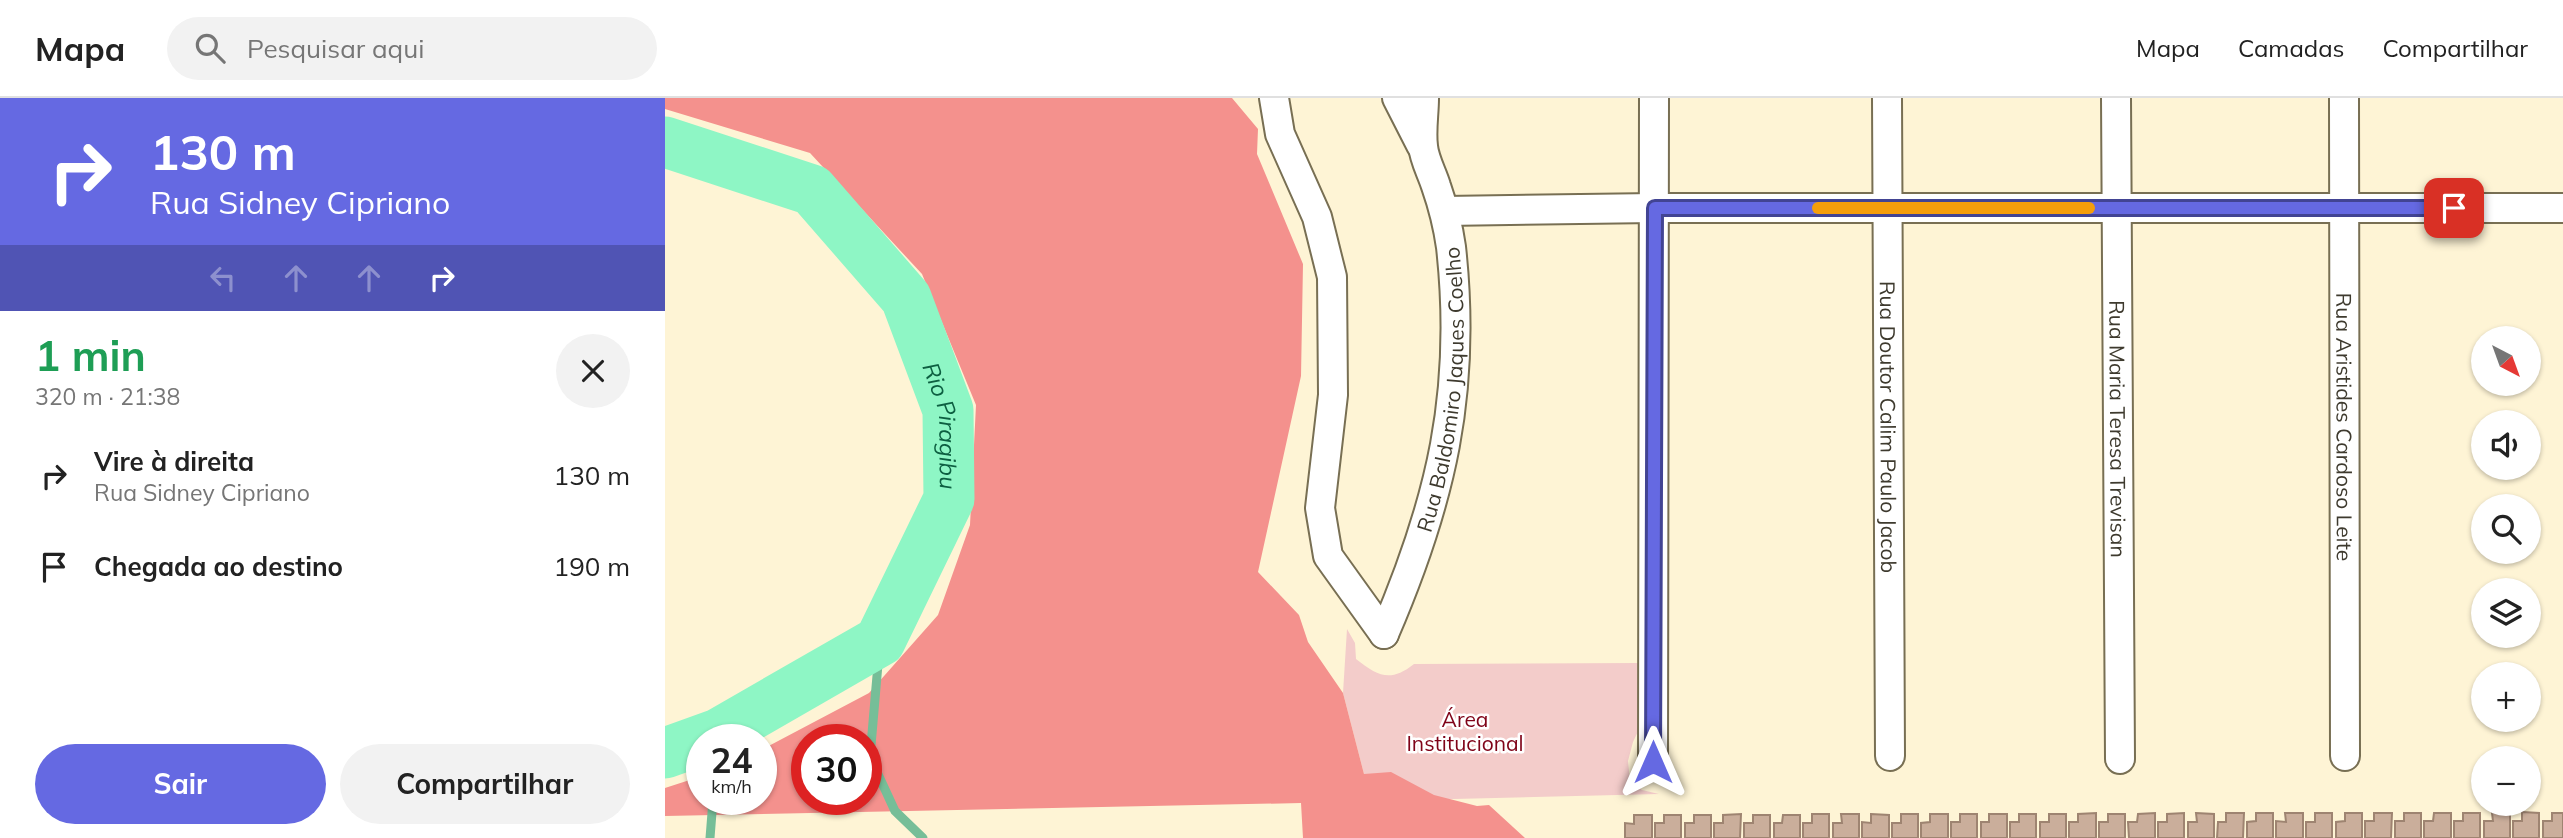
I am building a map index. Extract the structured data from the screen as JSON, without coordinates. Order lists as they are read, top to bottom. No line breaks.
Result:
{"streets":{"street":["Rua Baldomiro Jaques Coelho","Rua Doutor Calim Paulo Jacob","Rua Aristides Cardoso Leite","Rua Maria Teresa Trevisan"]},"water":["Rio Piragibu"],"parks":["Área Institucional"],"north":"bottom right","page":{"header":"Mapa","search":"Pesquisar aqui","nav":["Mapa","Camadas","Compartilhar"],"turn":["130 m","Rua Sidney Cipriano"],"heading":["1 min","320 m · 21:38"],"map_buttons":["+","−"],"list":[{"name":"Vire à direita","note":"Rua Sidney Cipriano","value":"130 m"},{"name":"Chegada ao destino","value":"190 m"}],"speed":"24 km/h","limit":"30","buttons":["Sair","Compartilhar"]}}
